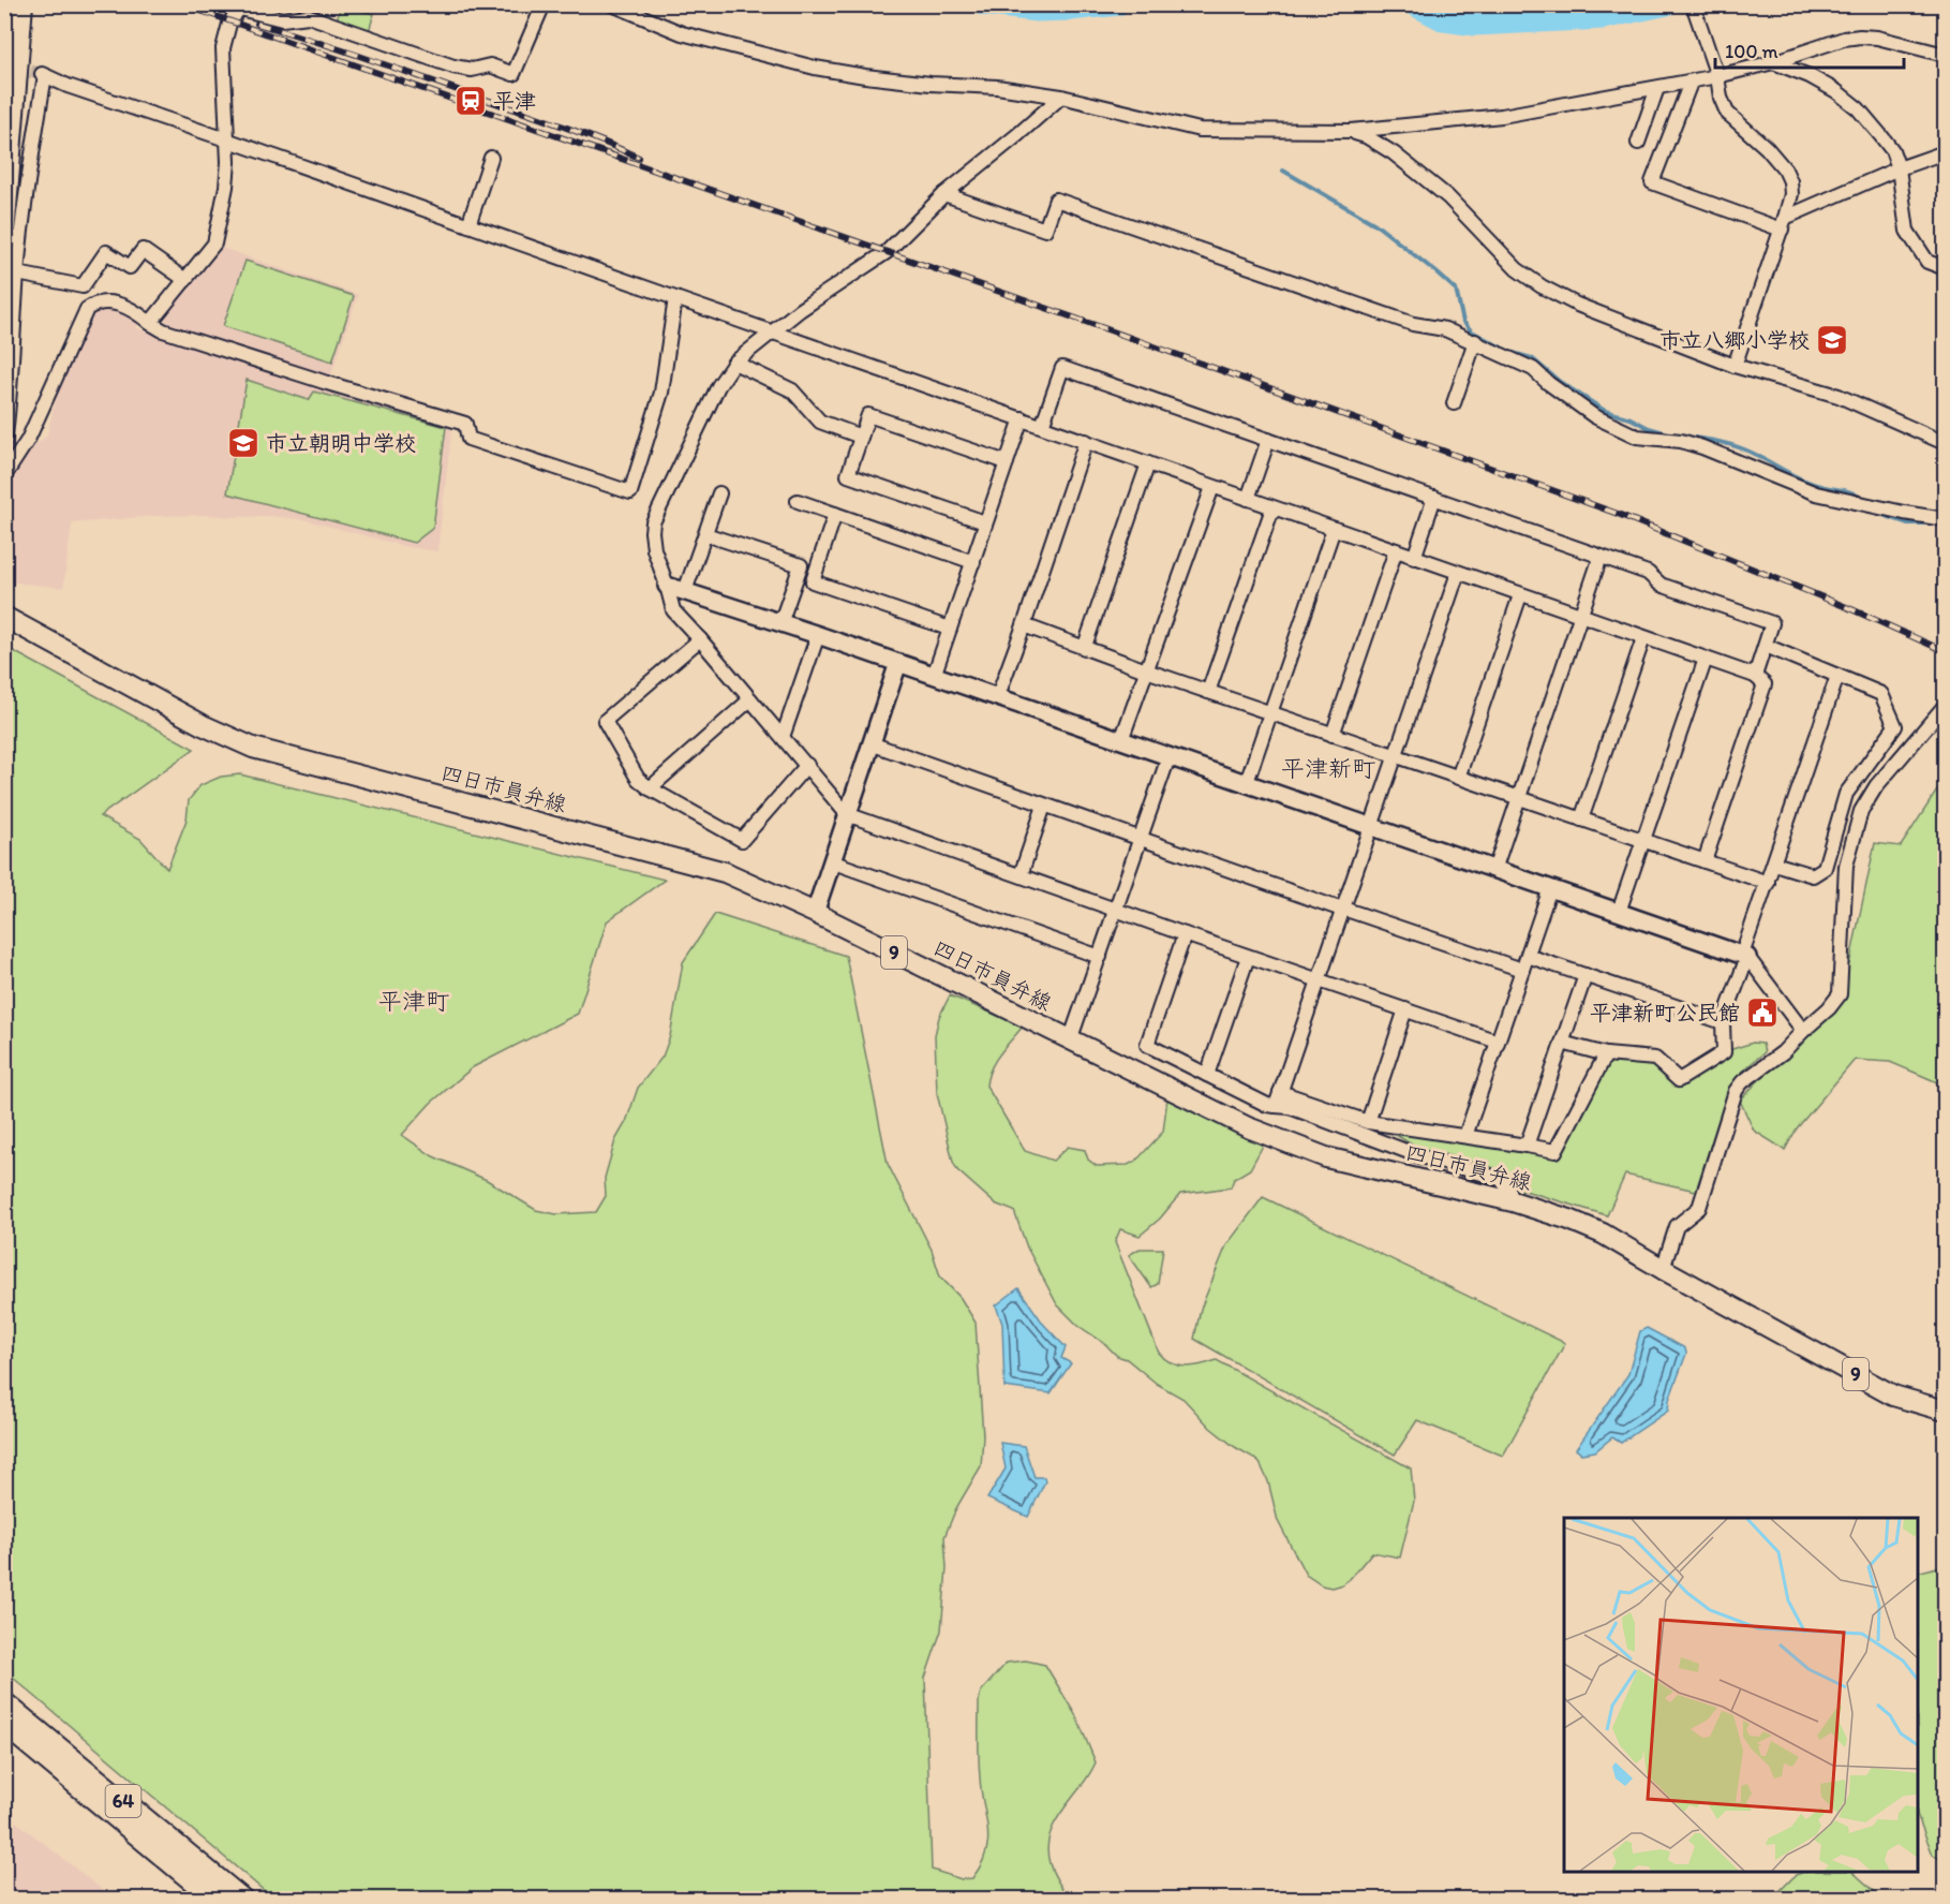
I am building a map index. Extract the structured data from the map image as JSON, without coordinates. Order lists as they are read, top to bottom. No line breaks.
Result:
{"streets":{"main road":["四日市員弁線","9","64"]},"districts":["平津新町","平津町"],"places":{"station":["平津"],"school or university":["市立八郷小学校","市立朝明中学校"],"public building":["平津新町公民館"]},"scale_bar":"100 m"}
